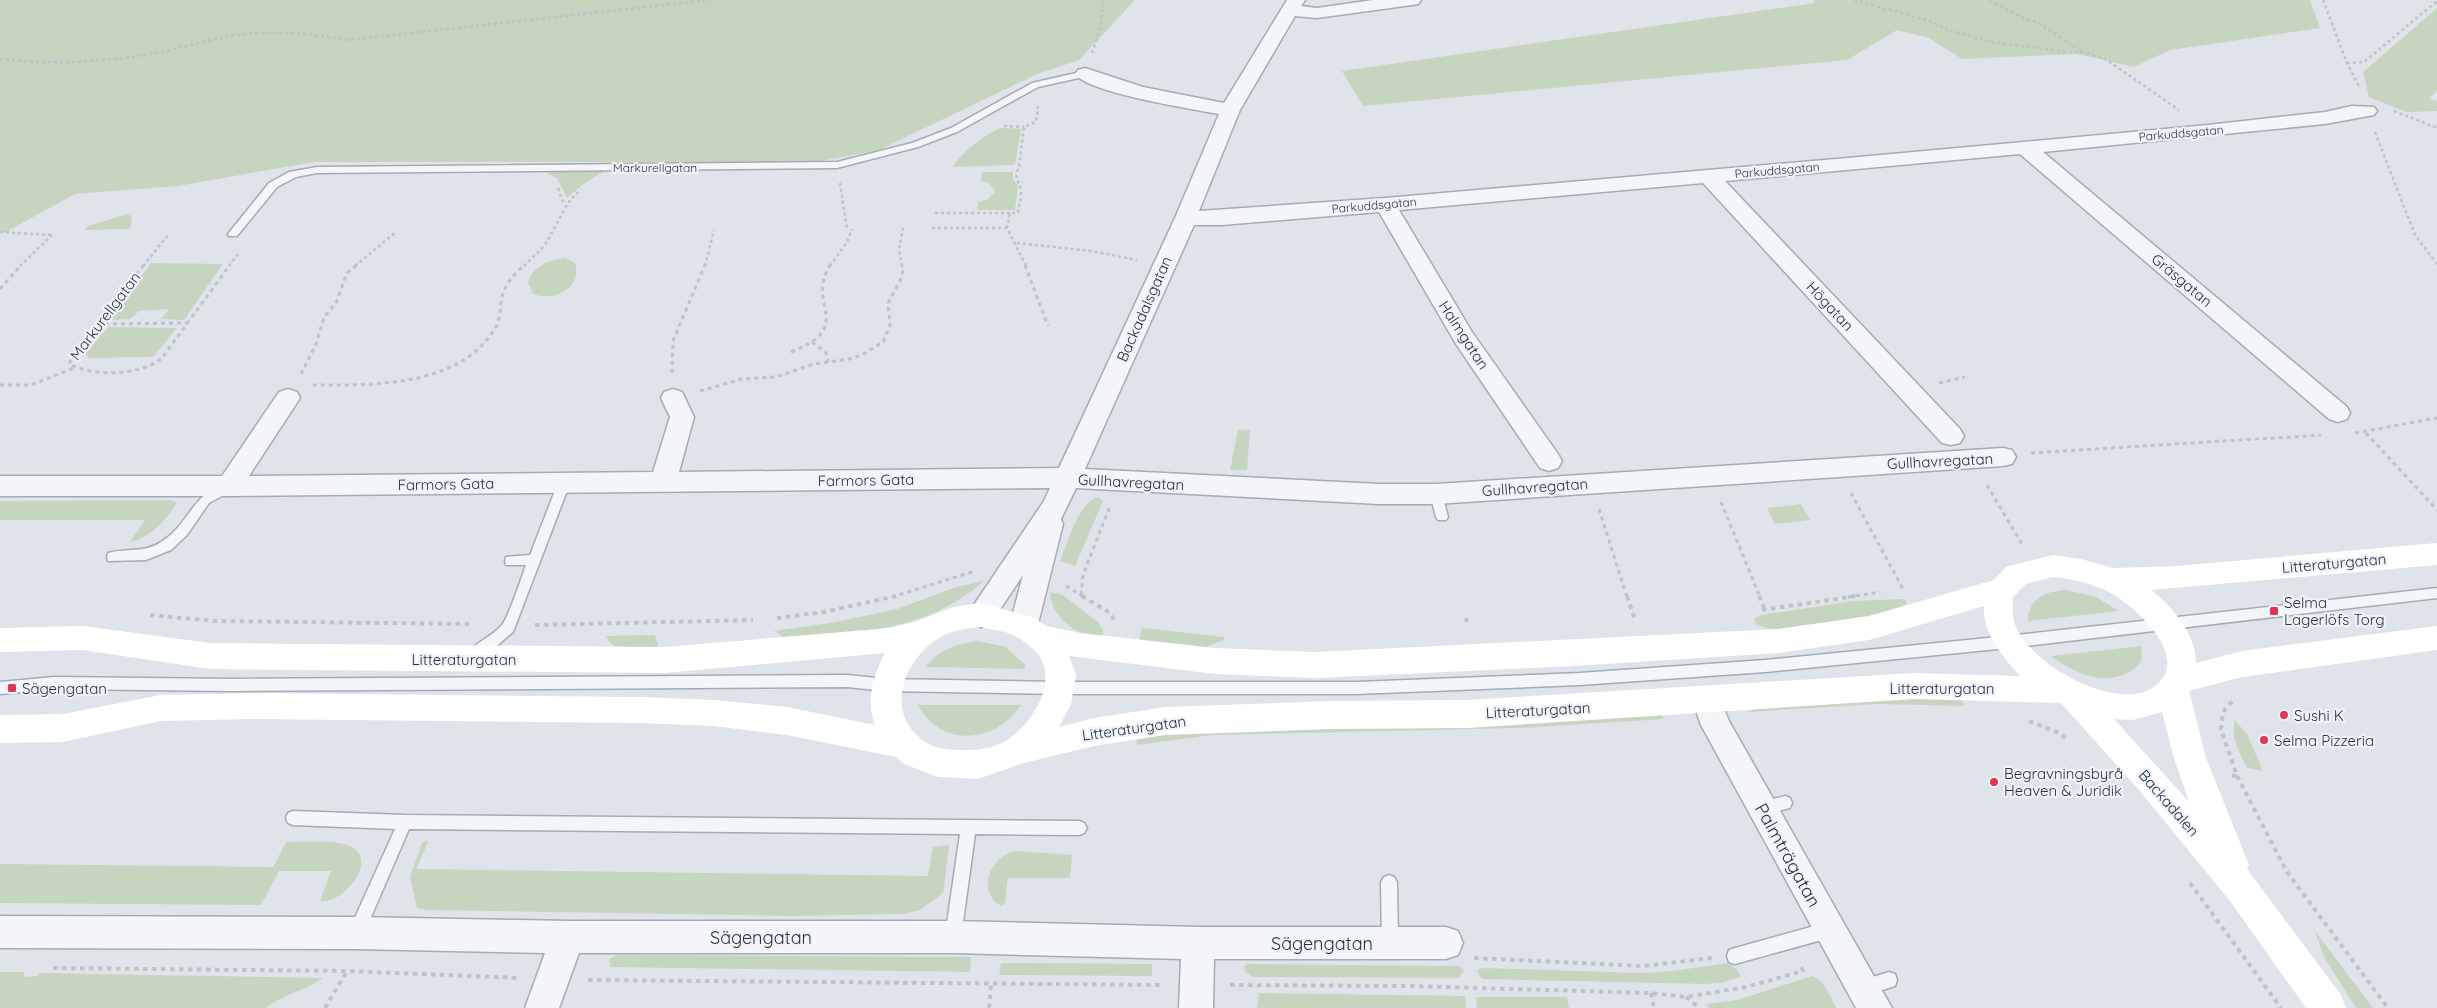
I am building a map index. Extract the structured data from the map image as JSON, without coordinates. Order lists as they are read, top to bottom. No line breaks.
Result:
{"streets":{"street":["Parkuddsgatan","Gräsgatan","Högatan","Backadalsgatan","Halmgatan","Gullhavregatan","Farmors Gata","Litteraturgatan","Backadalen","Palmträgatan","Sägengatan"],"lane":["Markurellgatan"]},"crossings":[["Parkuddsgatan","Gräsgatan"],["Parkuddsgatan","Högatan"],["Parkuddsgatan","Backadalsgatan"],["Parkuddsgatan","Halmgatan"],["Backadalsgatan","Gullhavregatan"],["Backadalsgatan","Farmors Gata"],["Backadalsgatan","Litteraturgatan"],["Gullhavregatan","Farmors Gata"],["Litteraturgatan","Backadalen"],["Litteraturgatan","Palmträgatan"]],"places":{"transit":["Selma Lagerlöfs Torg","Sägengatan"],"other":["Sushi K","Selma Pizzeria","Begravningsbyrå Heaven & Juridik"]}}
